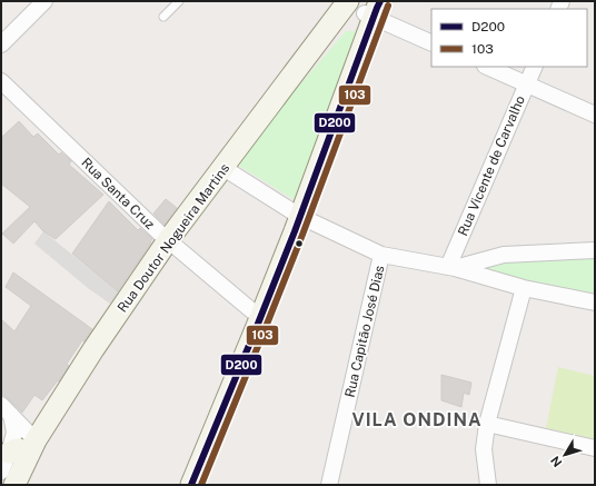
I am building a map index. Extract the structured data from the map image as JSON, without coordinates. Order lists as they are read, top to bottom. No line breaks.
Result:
{"streets":{"main road":["Rua Doutor Nogueira Martins"],"street":["Rua Vicente de Carvalho","Rua Santa Cruz","Rua Capitão José Dias"]},"crossings":[["Rua Santa Cruz","Rua Doutor Nogueira Martins"]],"districts":["VILA ONDINA"],"lines":["transit line D200","transit line 103"],"legend":["D200","103"],"north":"bottom left"}
